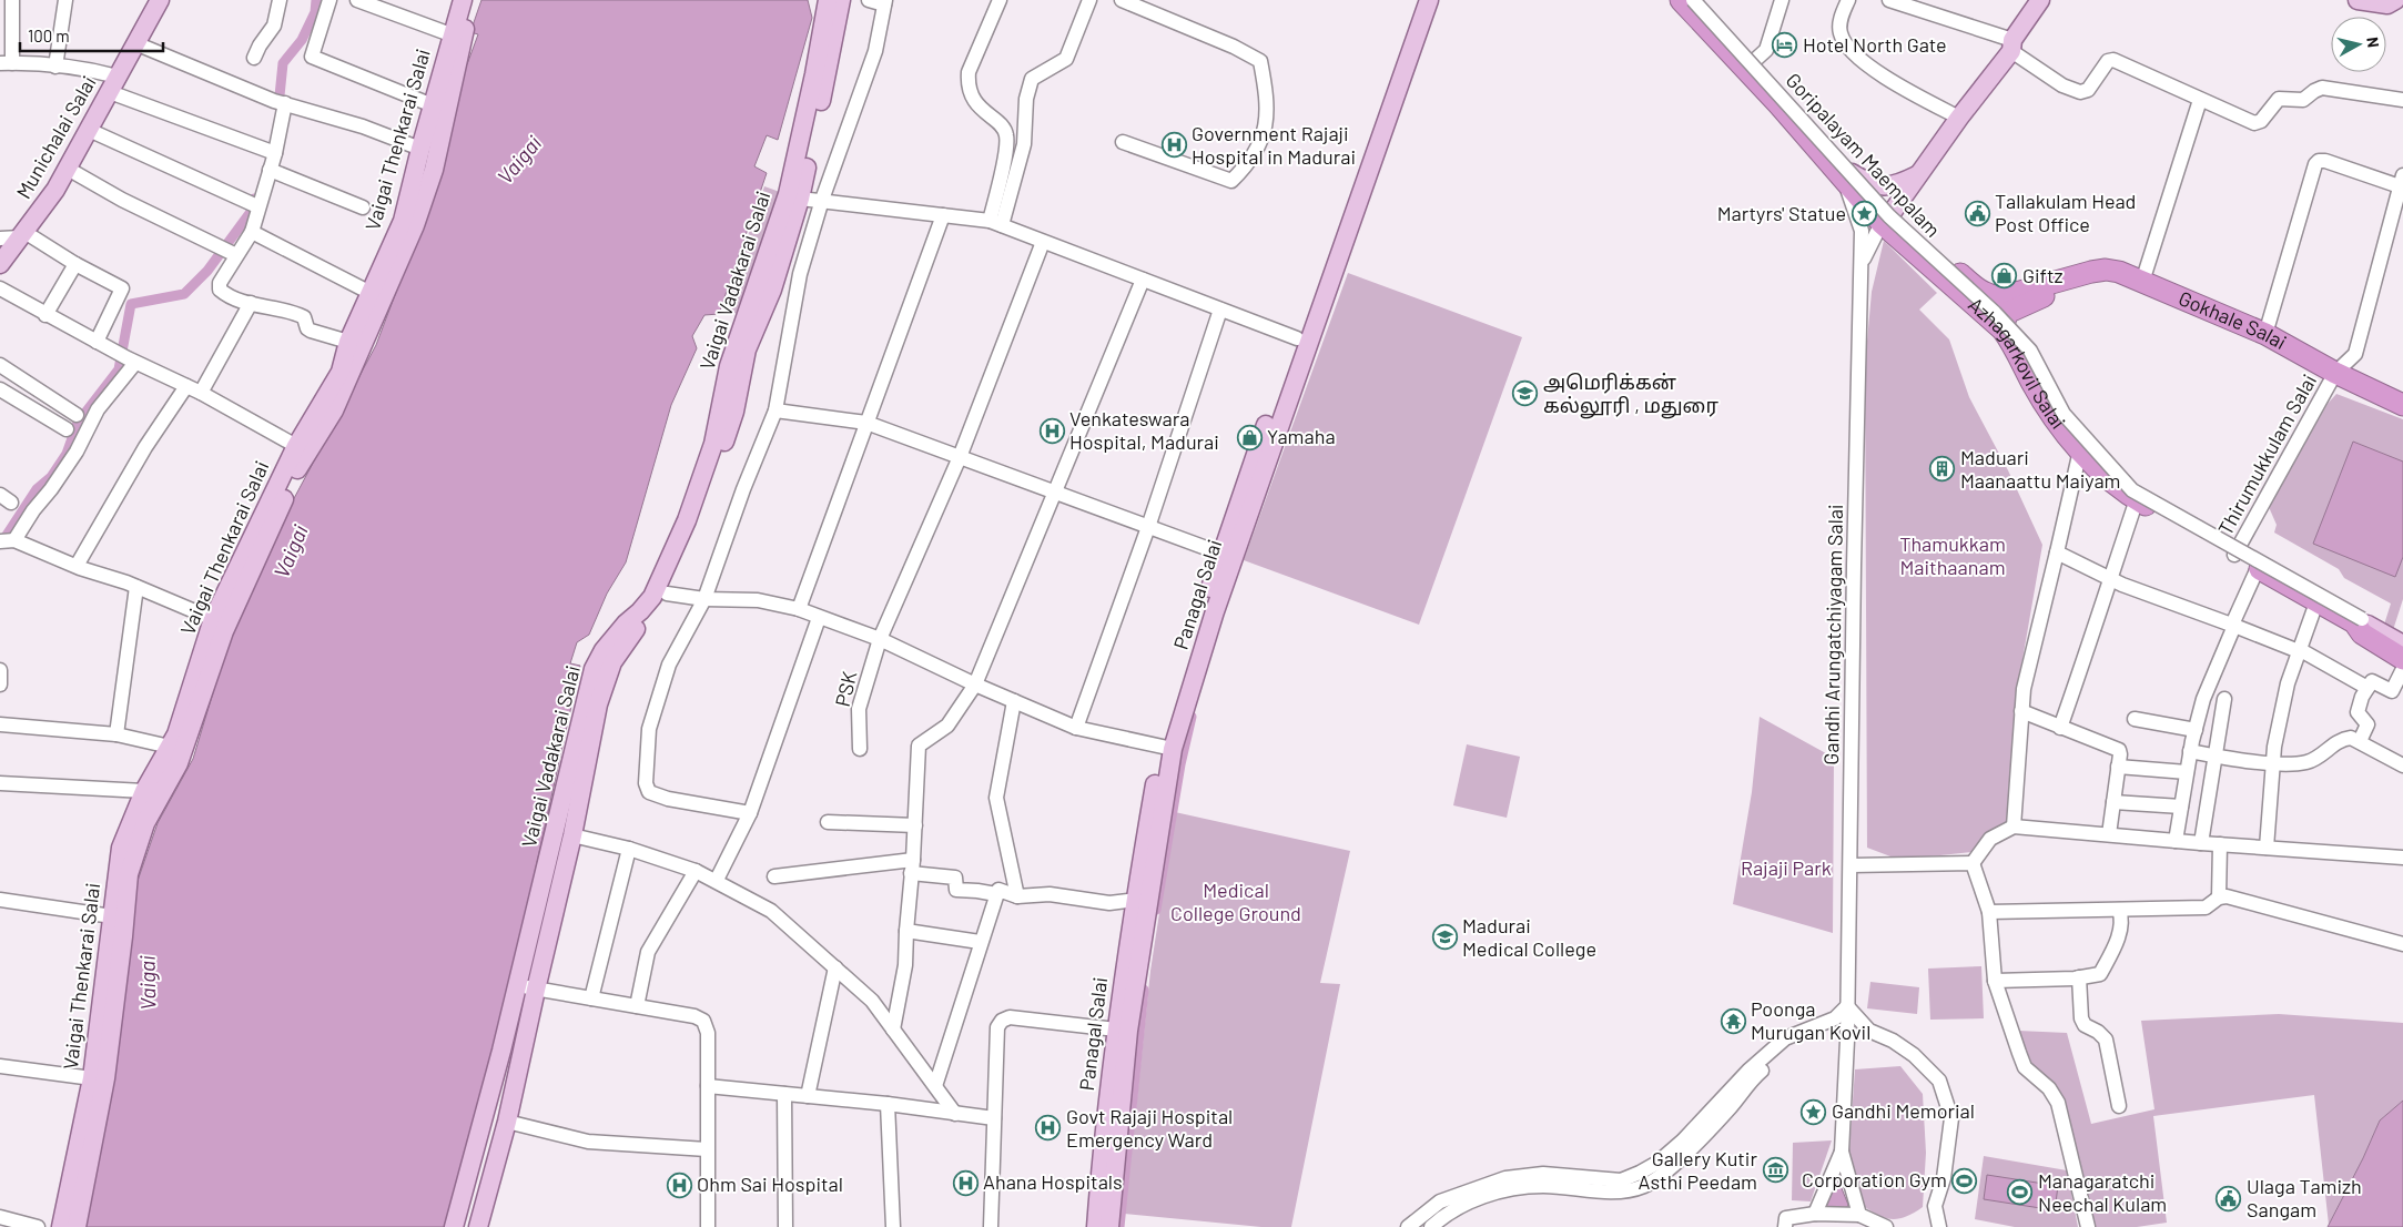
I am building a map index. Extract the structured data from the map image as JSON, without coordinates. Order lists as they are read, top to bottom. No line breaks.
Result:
{"streets":{"highway":["Gokhale Salai","Azhagarkovil Salai"],"main road":["Munichalai Salai","Vaigai Thenkarai Salai","Vaigai Vadakarai Salai","Panagal Salai"],"street":["Goripalayam Maempalam","Thirumukkulam Salai","Gandhi Arungatchiyagam Salai","PSK"]},"crossings":[["Goripalayam Maempalam","Azhagarkovil Salai"],["Gokhale Salai","Azhagarkovil Salai"],["Gokhale Salai","Thirumukkulam Salai"],["Azhagarkovil Salai","Thirumukkulam Salai"],["Azhagarkovil Salai","Gandhi Arungatchiyagam Salai"]],"water":["Vaigai"],"parks":["Thamukkam Maithaanam","Rajaji Park","Medical College Ground"],"places":{"hotel":["Hotel North Gate"],"hospital":["Government Rajaji Hospital in Madurai","Venkateswara Hospital, Madurai","Govt Rajaji Hospital Emergency Ward","Ahana Hospitals","Ohm Sai Hospital"],"public building":["Tallakulam Head Post Office","Ulaga Tamizh Sangam"],"place":["Martyrs' Statue","Gandhi Memorial"],"shop":["Giftz","Yamaha"],"school or university":["அமெரிக்கன் கல்லூரி , மதுரை","Madurai Medical College"],"building":["Maduari Maanaattu Maiyam"],"temple":["Poonga Murugan Kovil"],"museum":["Gallery Kutir Asthi Peedam"],"sports":["Corporation Gym","Managaratchi Neechal Kulam"]},"scale_bar":"100 m","north":"right"}
